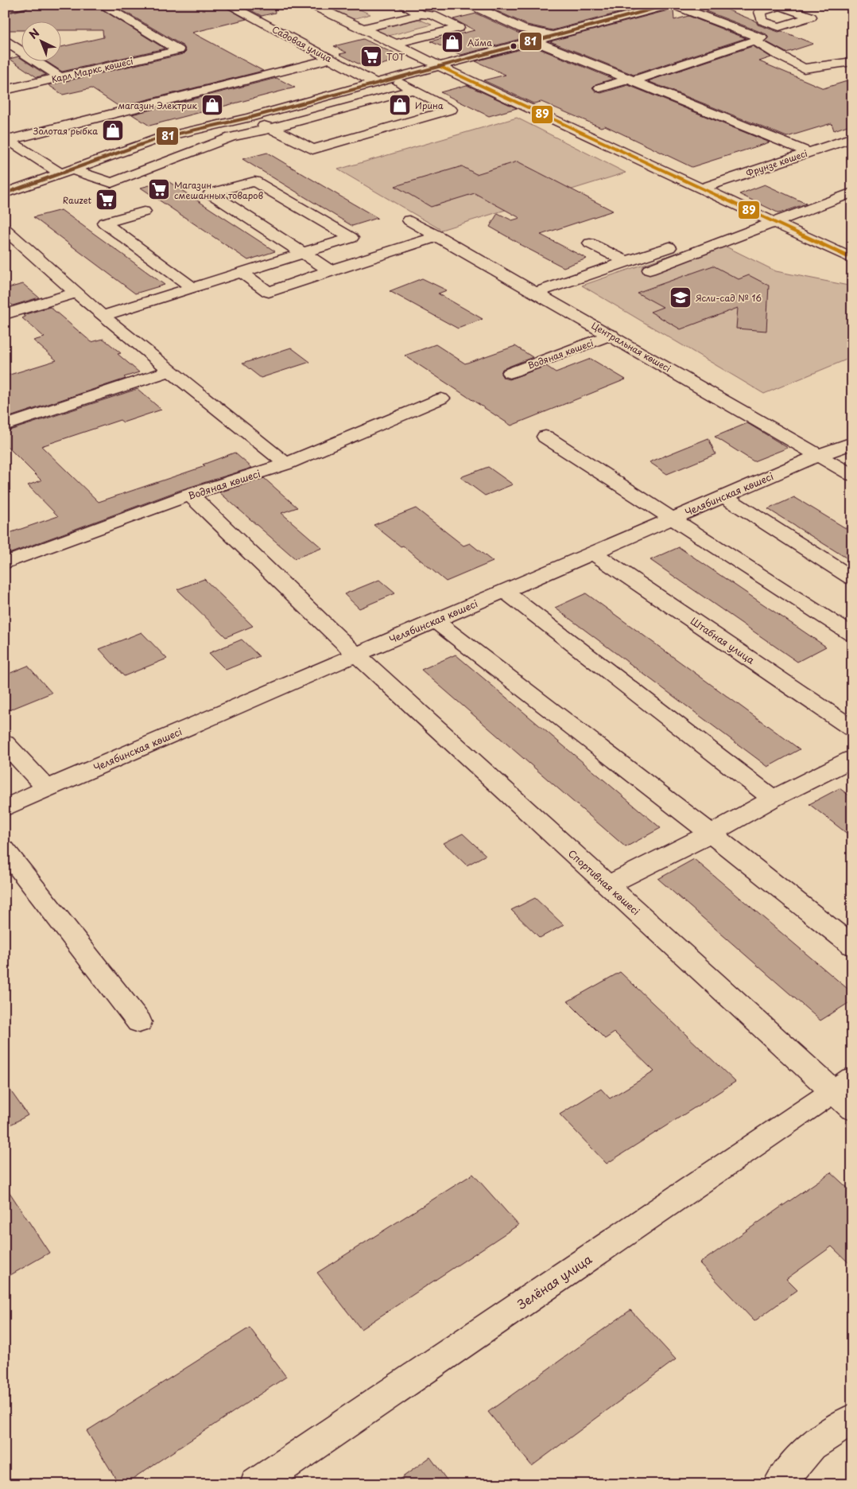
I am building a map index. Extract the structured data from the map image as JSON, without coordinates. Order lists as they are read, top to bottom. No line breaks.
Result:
{"streets":{"street":["Садовая улица","Карл Маркс көшесі","Фрунзе көшесі","Центральная көшесі","Водяная көшесі","Челябинская көшесі","Штабная улица","Спортивная көшесі","Зелёная улица"]},"crossings":[["Центральная көшесі","Водяная көшесі"],["Центральная көшесі","Челябинская көшесі"],["Водяная көшесі","Спортивная көшесі"],["Челябинская көшесі","Штабная улица"],["Челябинская көшесі","Спортивная көшесі"],["Спортивная көшесі","Зелёная улица"]],"places":{"shop":["Айма","магазин Электрик","Ирина","Золотая рыбка"],"supermarket":["ТОТ","Магазин смешанных товаров","Rauzet"],"school or university":["Ясли-сад № 16"]},"lines":["transit line 81","transit line 89"],"north":"top left"}
